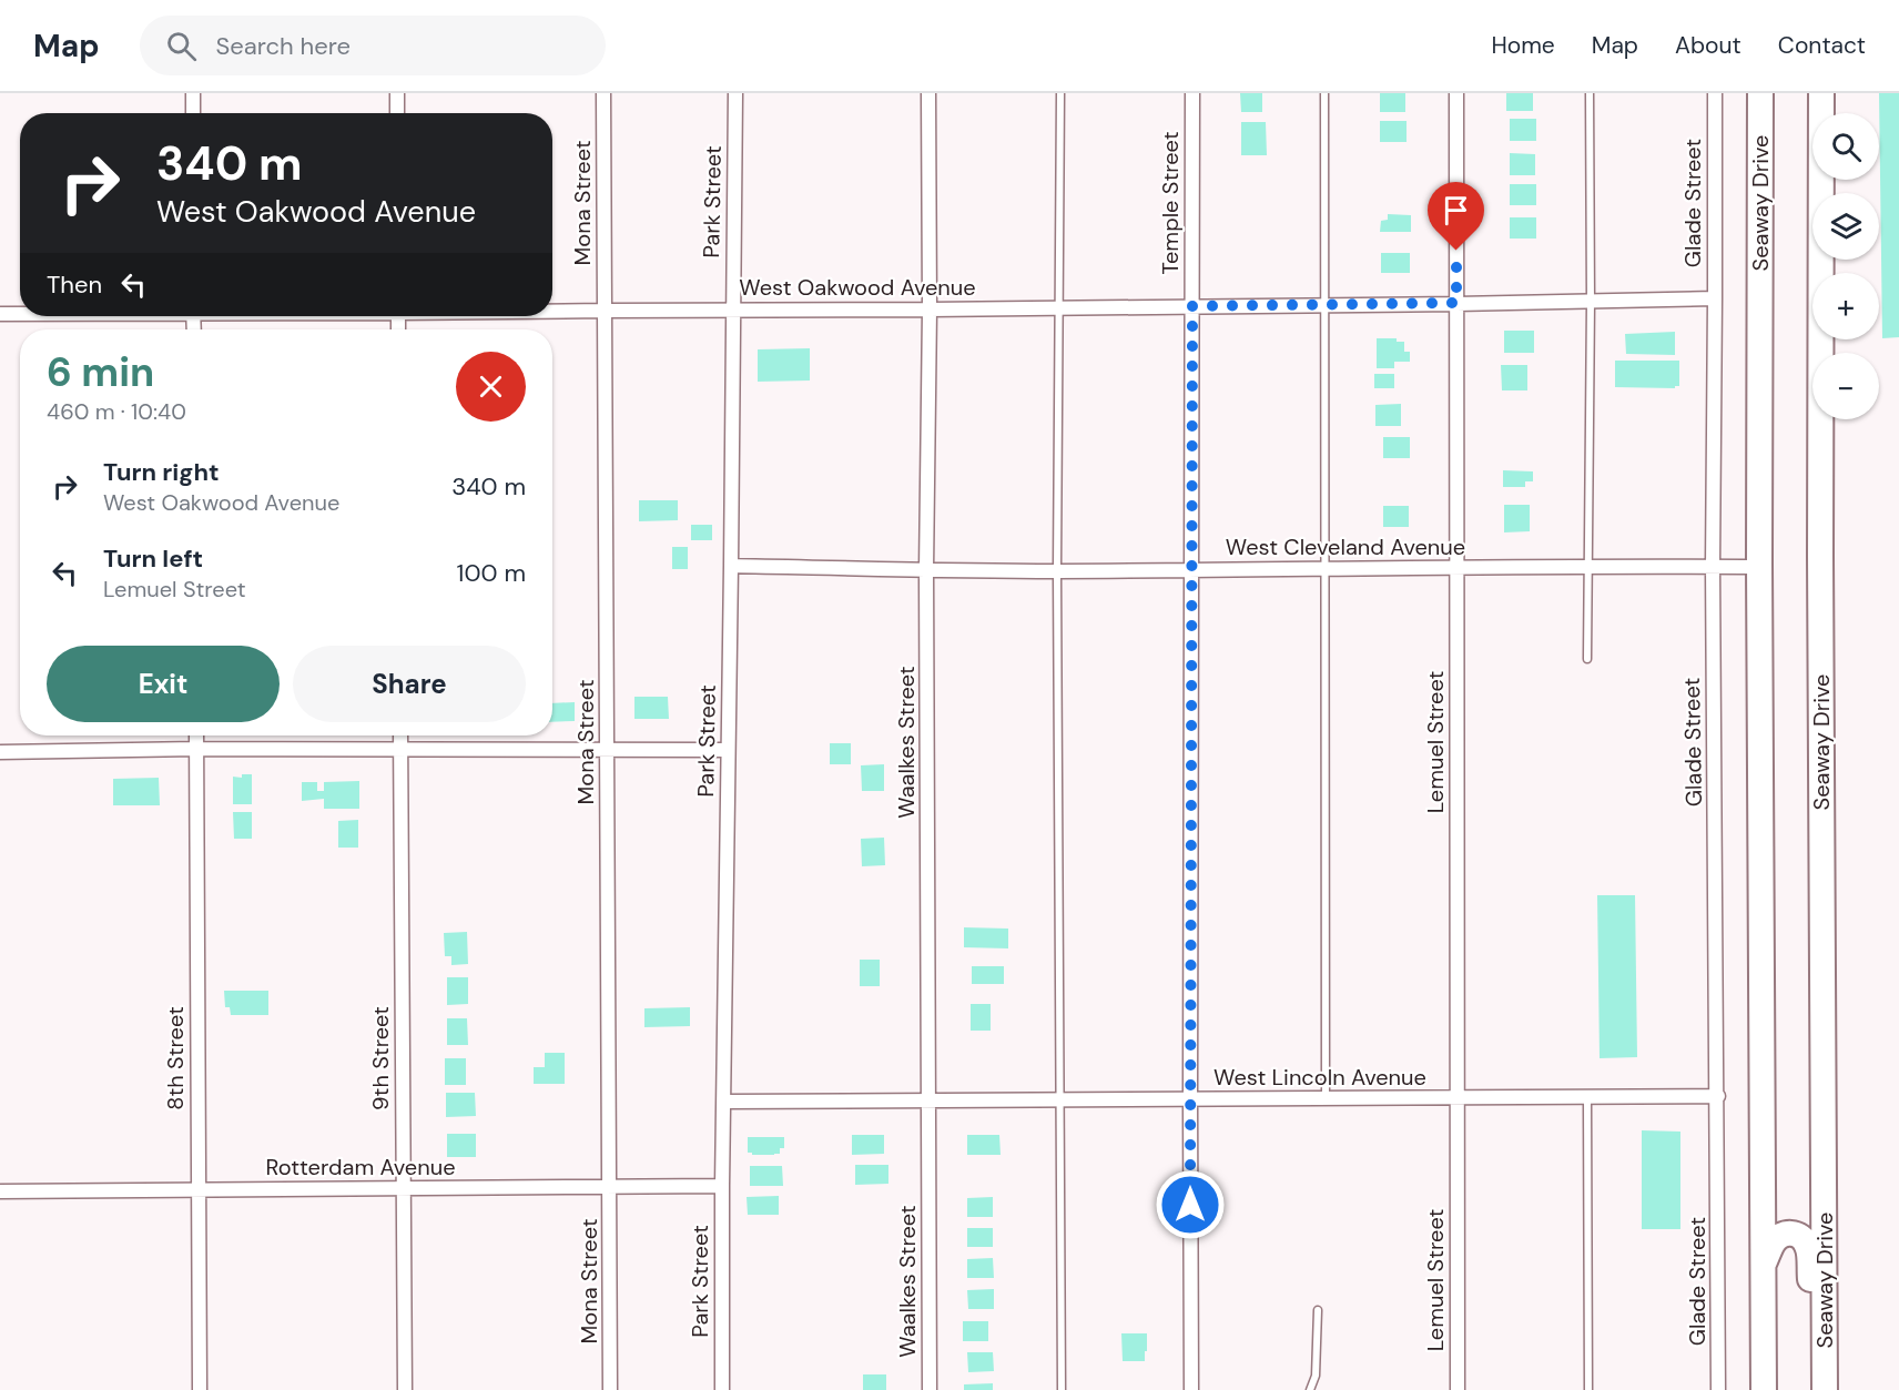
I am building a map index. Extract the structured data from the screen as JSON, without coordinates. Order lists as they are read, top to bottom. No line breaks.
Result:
{"streets":{"highway":["Seaway Drive"],"street":["Park Street","Mona Street","Temple Street","Glade Street","West Oakwood Avenue","West Cleveland Avenue","Waalkes Street","Lemuel Street","8th Street","9th Street","West Lincoln Avenue","Rotterdam Avenue"]},"crossings":[["Park Street","West Oakwood Avenue"],["Park Street","West Cleveland Avenue"],["Park Street","West Lincoln Avenue"],["Park Street","Rotterdam Avenue"],["Mona Street","West Oakwood Avenue"],["Mona Street","Rotterdam Avenue"],["Temple Street","West Oakwood Avenue"],["Temple Street","West Cleveland Avenue"],["Temple Street","West Lincoln Avenue"],["Glade Street","West Oakwood Avenue"],["Glade Street","West Cleveland Avenue"],["Glade Street","West Lincoln Avenue"],["Seaway Drive","West Cleveland Avenue"],["West Oakwood Avenue","Waalkes Street"],["West Oakwood Avenue","Lemuel Street"],["West Cleveland Avenue","Waalkes Street"],["West Cleveland Avenue","Lemuel Street"],["Waalkes Street","West Lincoln Avenue"],["Lemuel Street","West Lincoln Avenue"],["8th Street","Rotterdam Avenue"],["9th Street","Rotterdam Avenue"]],"page":{"header":"Map","search":"Search here","nav":["Home","Map","About","Contact"],"map_buttons":["+","−"],"turn":["340 m","West Oakwood Avenue"],"then":"Then","heading":["6 min","460 m · 10:40"],"list":[{"name":"Turn right","note":"West Oakwood Avenue","value":"340 m"},{"name":"Turn left","note":"Lemuel Street","value":"100 m"}],"buttons":["Exit","Share"]}}
